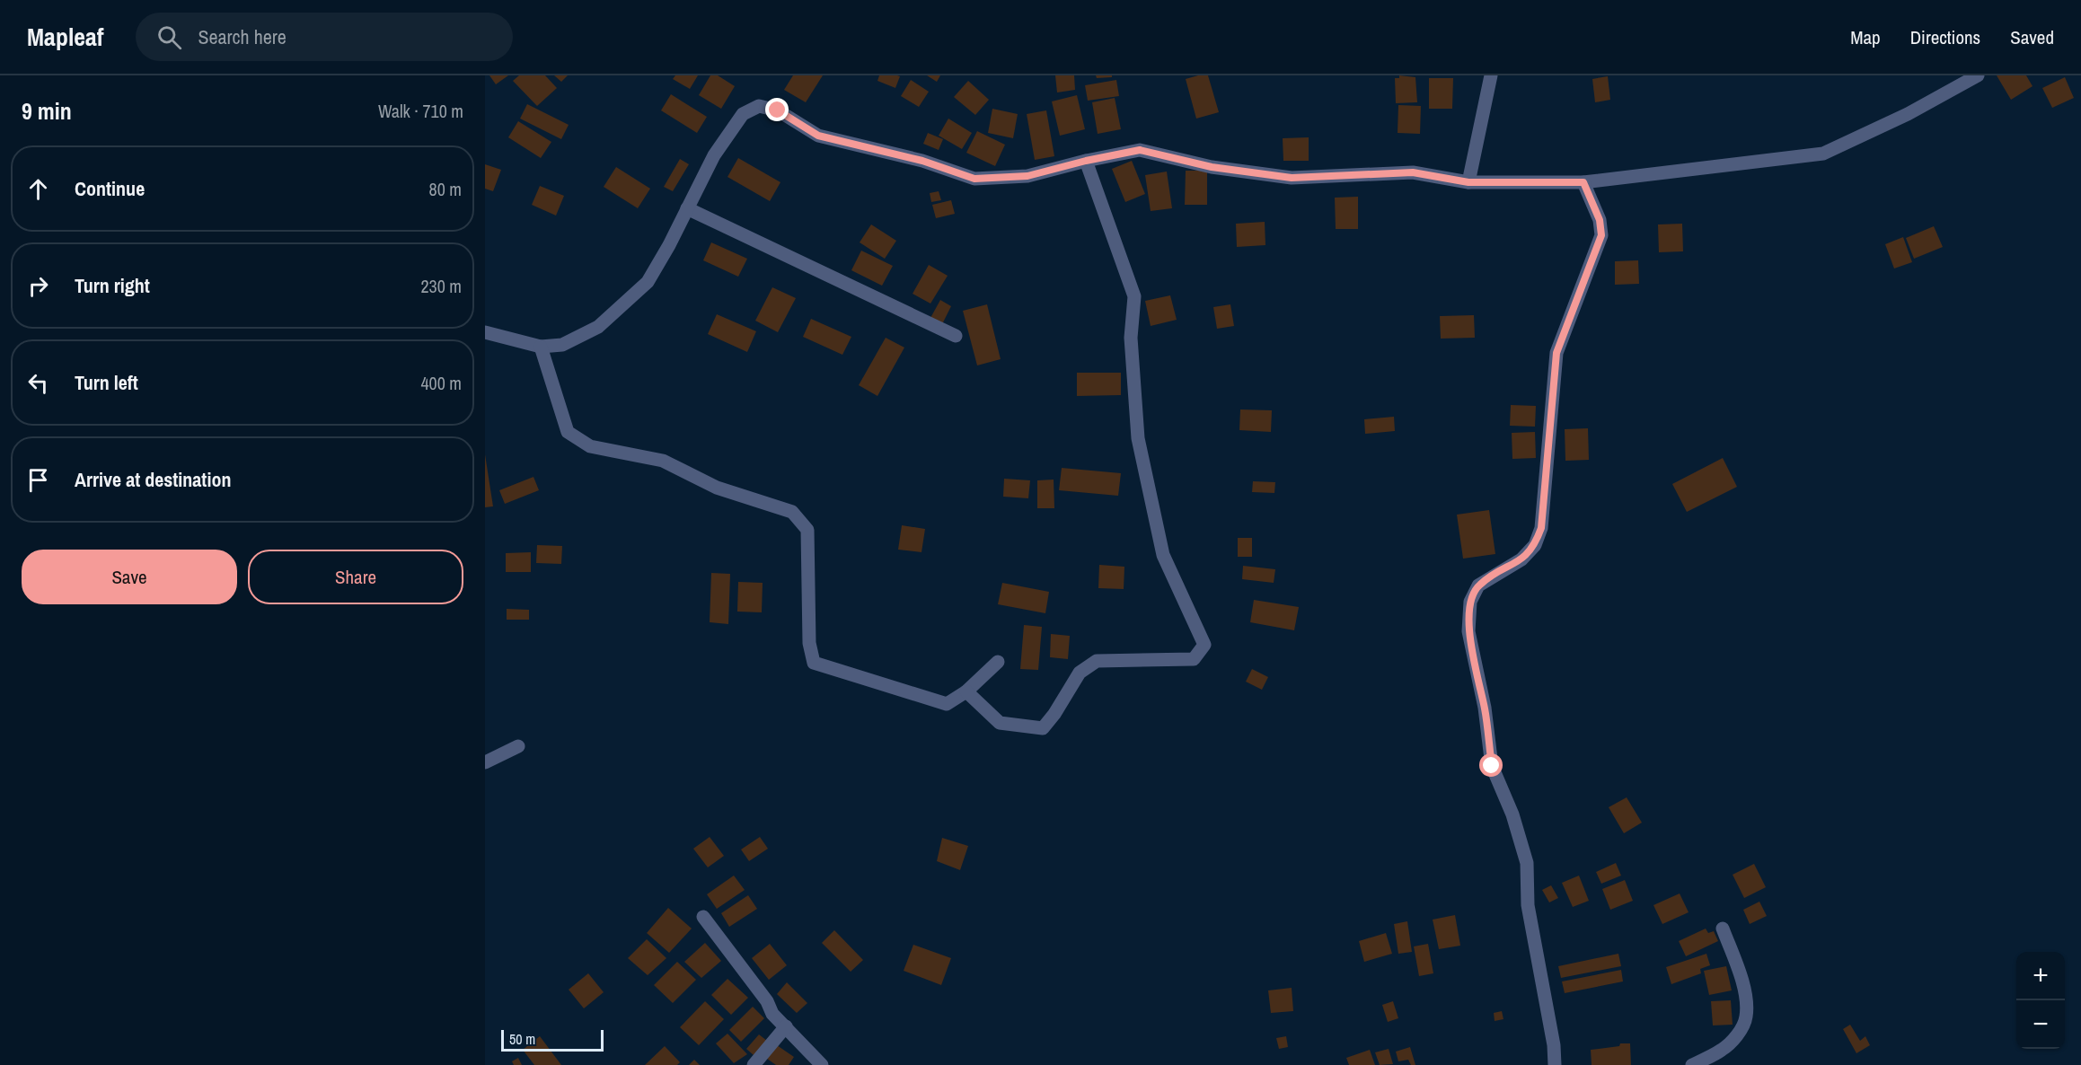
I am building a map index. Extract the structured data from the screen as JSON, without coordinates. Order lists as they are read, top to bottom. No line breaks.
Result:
{"scale_bar":"50 m","page":{"header":"Mapleaf","search":"Search here","nav":["Map","Directions","Saved"],"heading":["9 min","Walk · 710 m"],"list":[["Continue","80 m"],["Turn right","230 m"],["Turn left","400 m"],"Arrive at destination"],"buttons":["Save","Share"],"map_buttons":["+","−"],"scale":"50 m"}}
